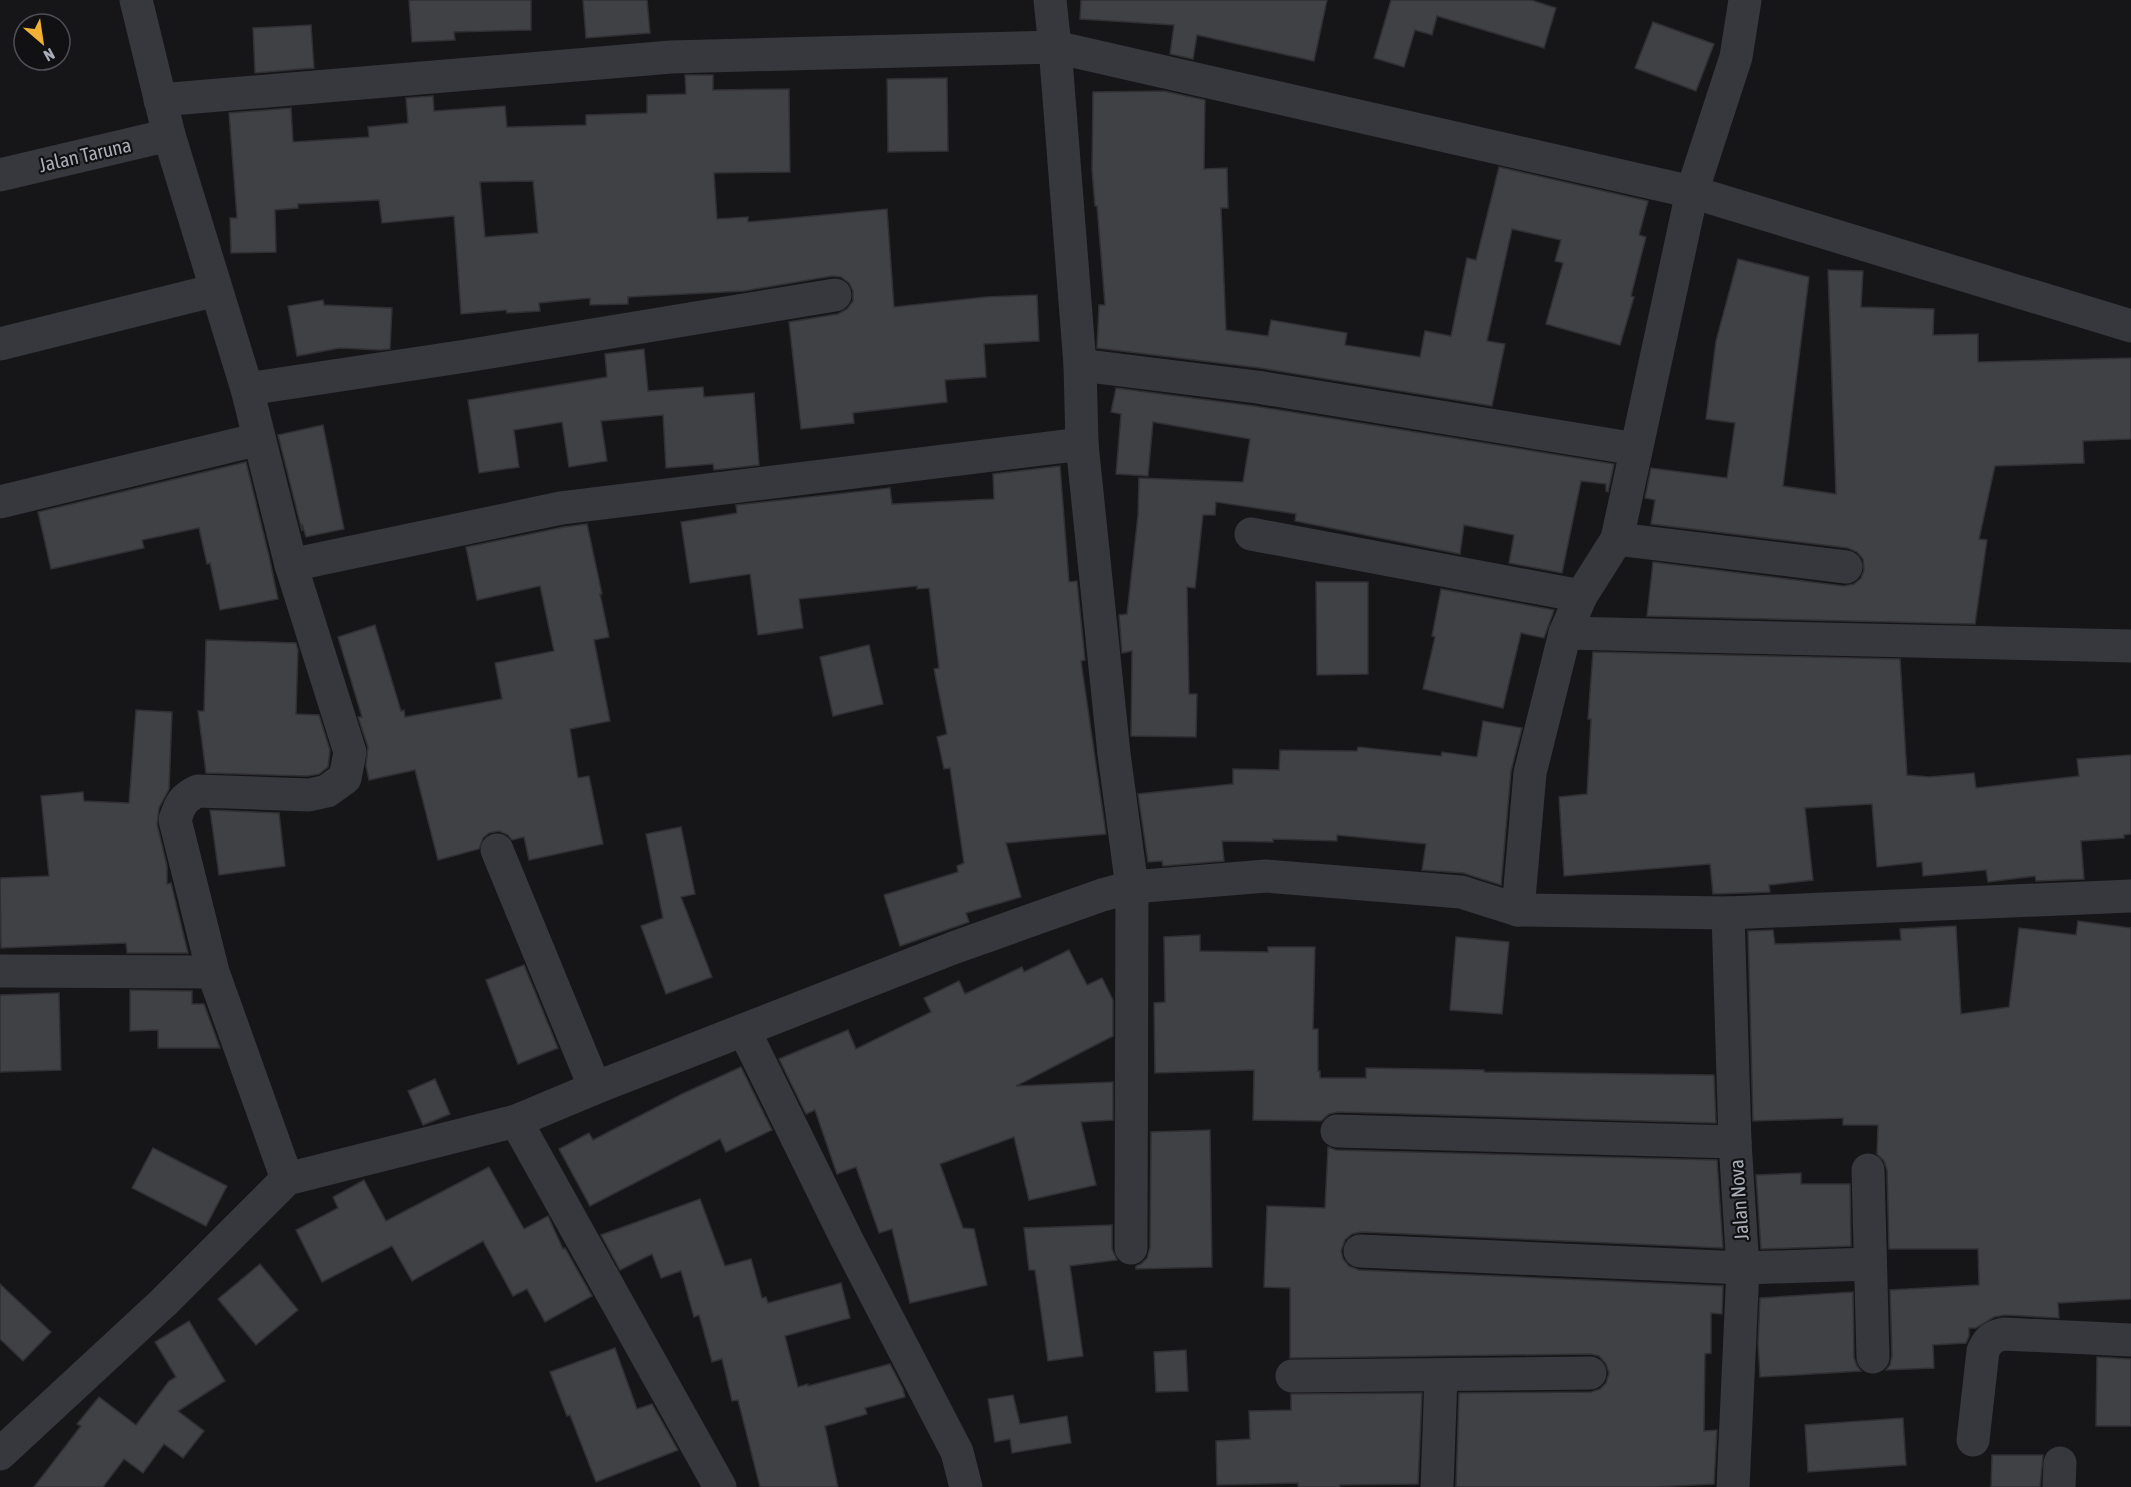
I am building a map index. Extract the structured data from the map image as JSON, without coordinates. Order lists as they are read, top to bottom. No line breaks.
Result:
{"streets":{"street":["Jalan Taruna","Jalan Nova"]},"north":"bottom right"}
